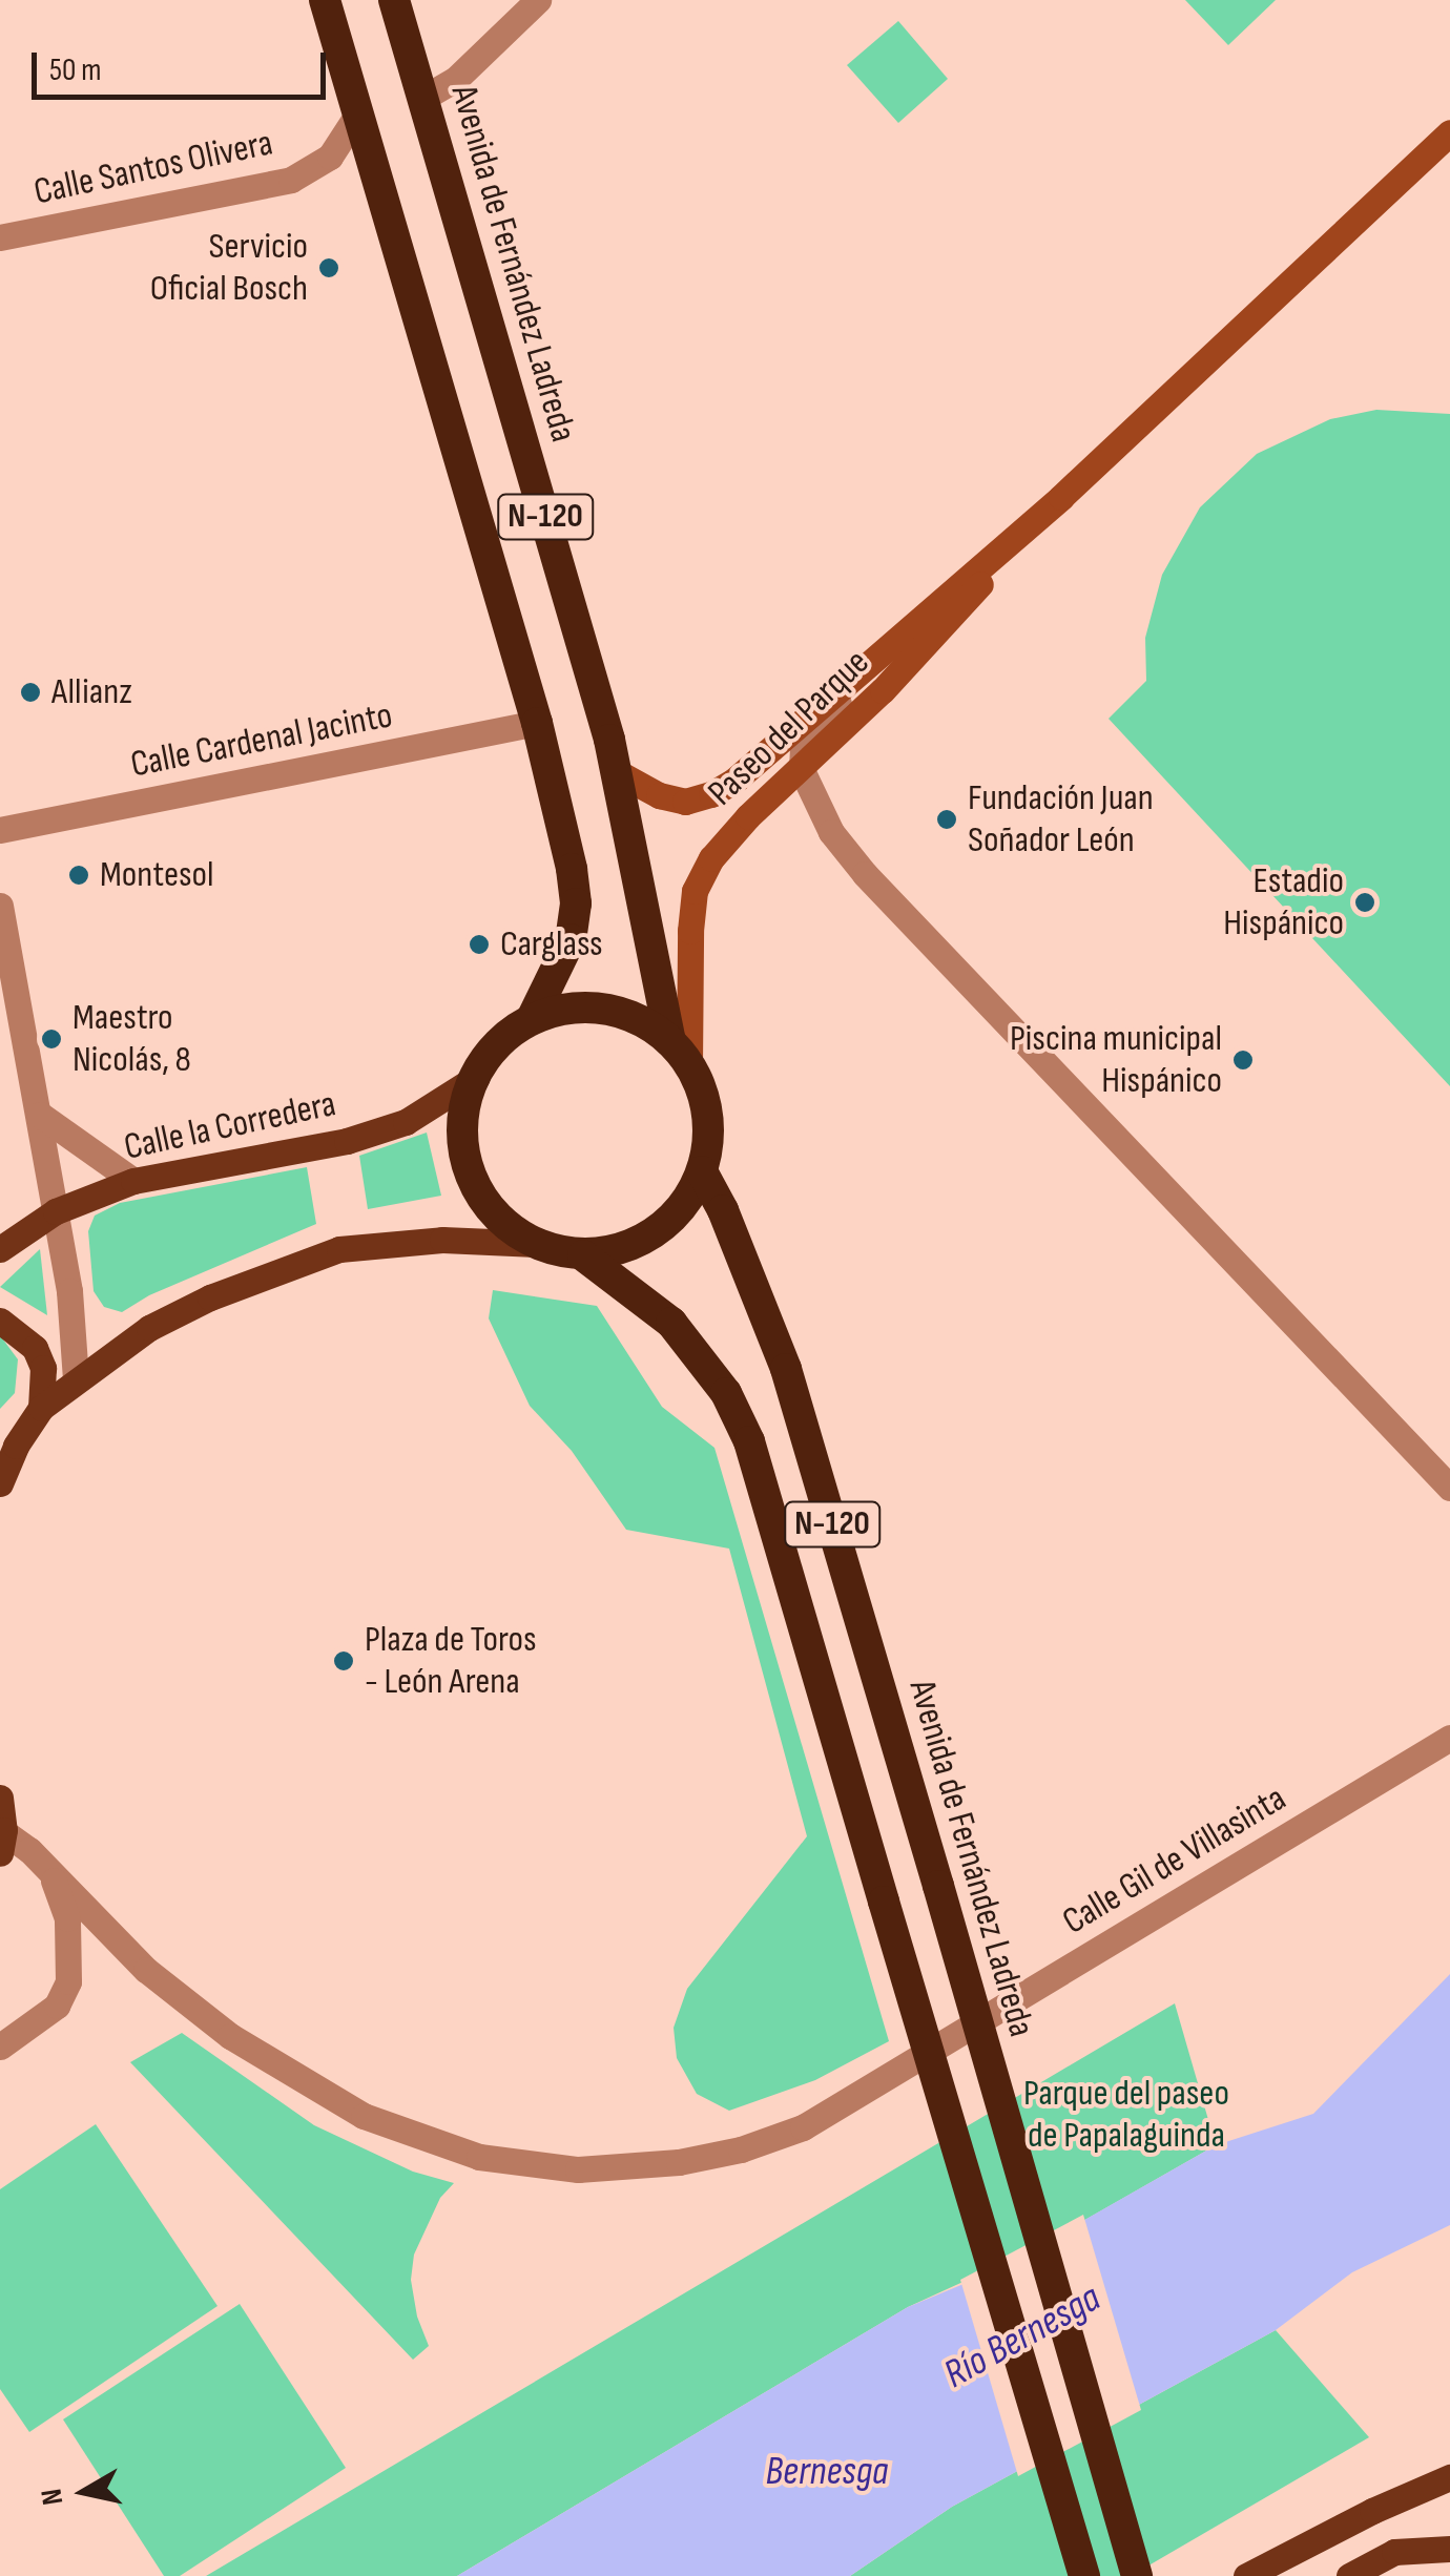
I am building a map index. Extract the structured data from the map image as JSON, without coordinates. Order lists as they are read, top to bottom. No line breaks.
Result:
{"streets":{"highway":["Avenida de Fernández Ladreda","N-120"],"main road":["Calle la Corredera"],"street":["Calle Santos Olivera","Paseo del Parque","Calle Cardenal Jacinto","Calle Gil de Villasinta"]},"crossings":[["Calle Santos Olivera","N-120"],["Avenida de Fernández Ladreda","N-120"],["Avenida de Fernández Ladreda","Paseo del Parque"],["Avenida de Fernández Ladreda","Calle la Corredera"],["N-120","Paseo del Parque"],["N-120","Calle Cardenal Jacinto"],["N-120","Calle la Corredera"],["Paseo del Parque","Calle la Corredera"]],"water":["Río Bernesga","Bernesga"],"parks":["Parque del paseo de Papalaguinda"],"places":["Servicio Oficial Bosch","Allianz","Fundación Juan Soñador León","Montesol","Estadio Hispánico","Carglass","Maestro Nicolás, 8","Piscina municipal Hispánico","Plaza de Toros - León Arena"],"scale_bar":"50 m","north":"left"}
